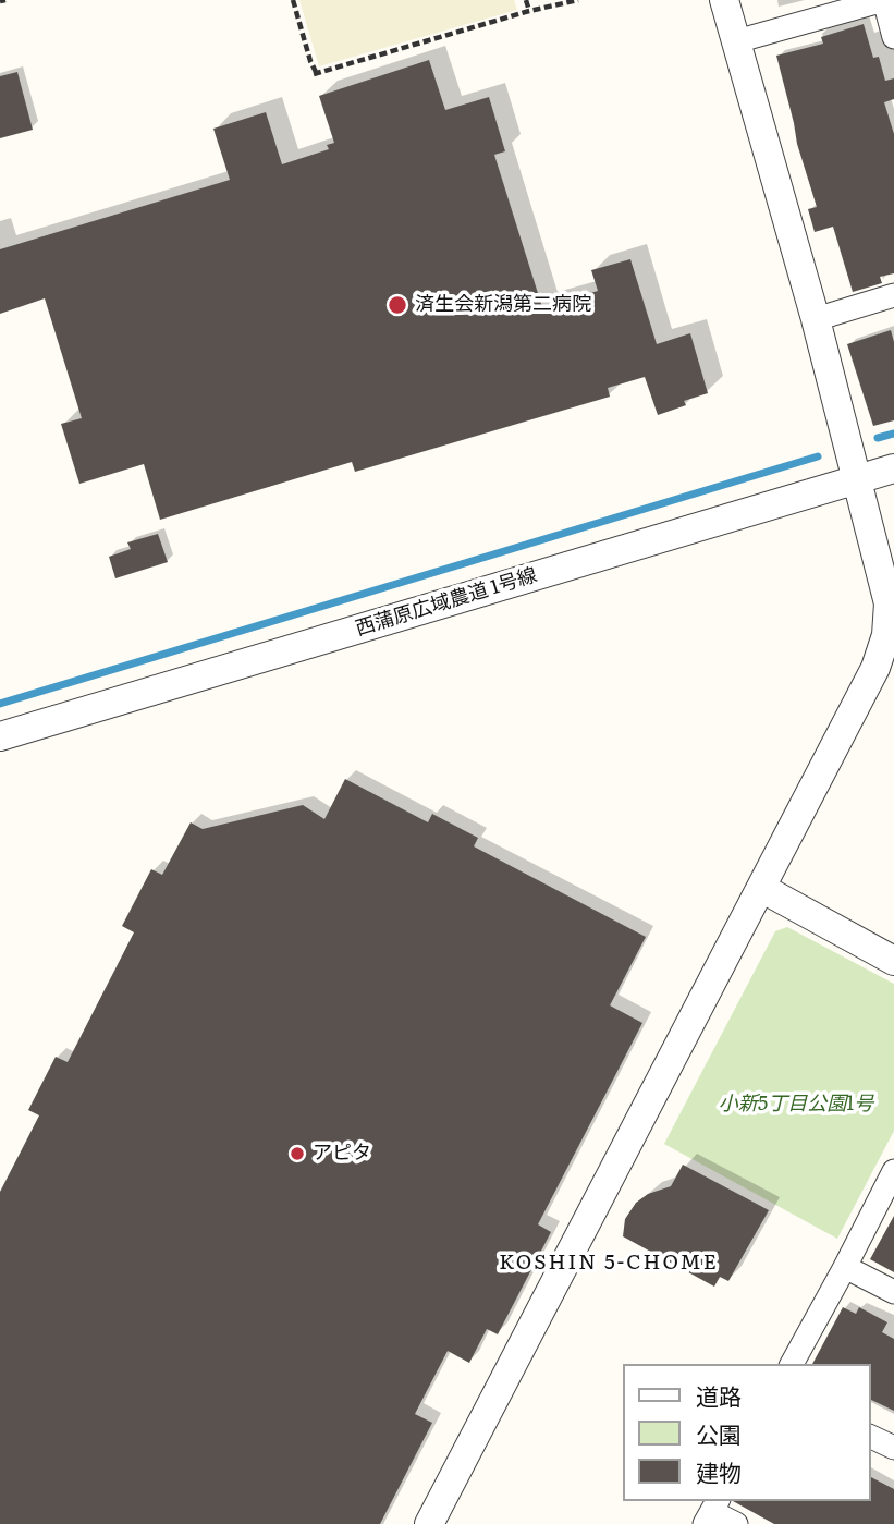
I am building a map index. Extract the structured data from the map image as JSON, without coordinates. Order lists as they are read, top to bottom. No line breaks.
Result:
{"streets":{"street":["西蒲原広域農道 1号線"]},"districts":["KOSHIN 5-CHOME"],"parks":["小新5丁目公園1号"],"places":["済生会新潟第二病院","アピタ"],"legend":["道路","公園","建物"]}
